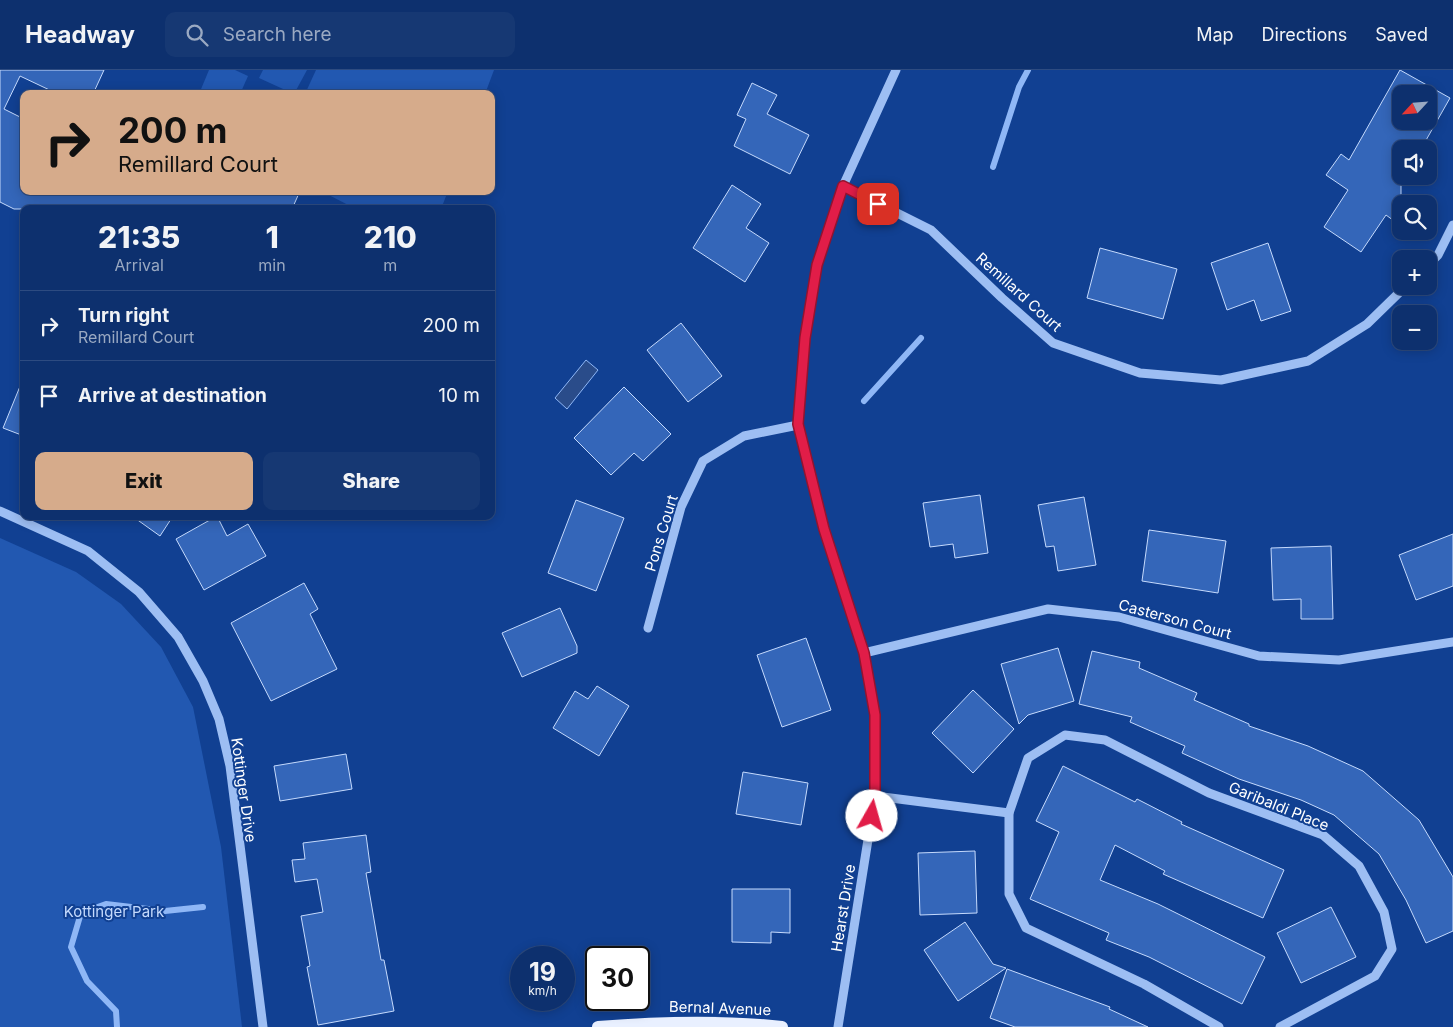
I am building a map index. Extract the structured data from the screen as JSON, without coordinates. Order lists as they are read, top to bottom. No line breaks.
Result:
{"streets":{"main road":["Bernal Avenue"],"street":["Remillard Court","Pons Court","Casterson Court","Kottinger Drive","Garibaldi Place","Hearst Drive"]},"crossings":[["Remillard Court","Hearst Drive"],["Pons Court","Hearst Drive"],["Casterson Court","Hearst Drive"]],"parks":["Kottinger Park"],"north":"bottom left","page":{"header":"Headway","search":"Search here","nav":["Map","Directions","Saved"],"map_buttons":["+","−"],"turn":["200 m","Remillard Court"],"eta":["21:35","Arrival","1","min","210","m"],"list":[{"name":"Turn right","note":"Remillard Court","value":"200 m"},{"name":"Arrive at destination","value":"10 m"}],"buttons":["Exit","Share"],"speed":"19 km/h","limit":"30"}}
